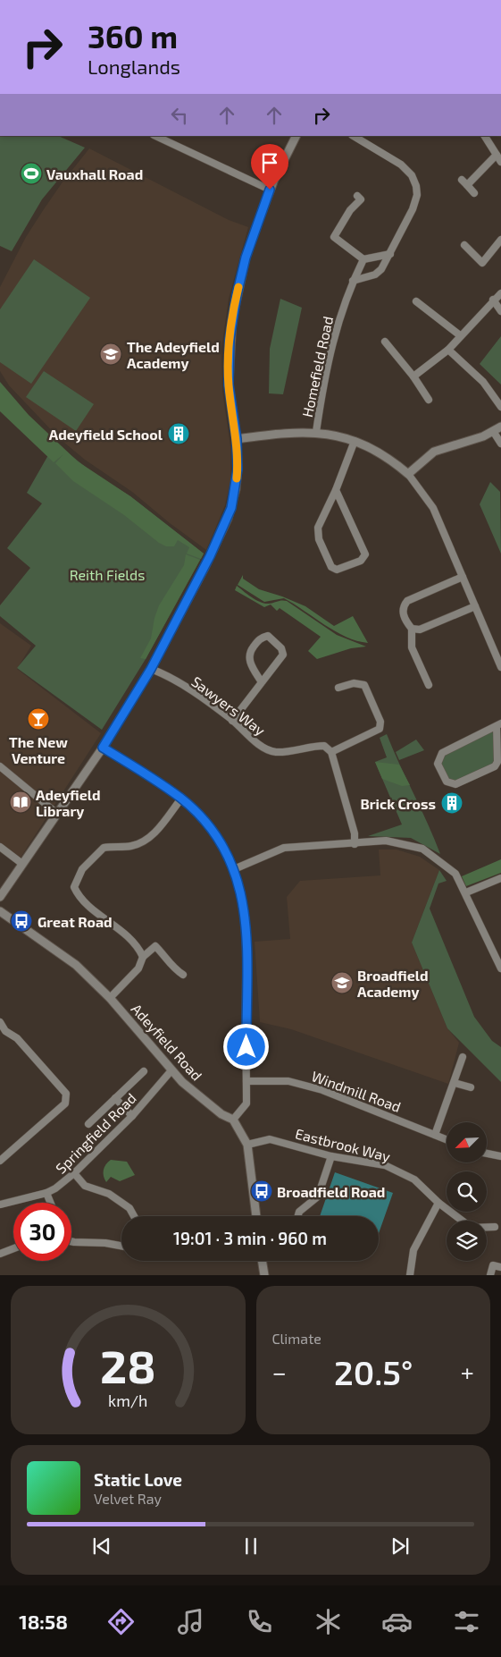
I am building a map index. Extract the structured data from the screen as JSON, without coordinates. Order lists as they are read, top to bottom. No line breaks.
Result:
{"streets":{"street":["Homefield Road","Sawyers Way","Adeyfield Road","Windmill Road","Springfield Road","Eastbrook Way"]},"crossings":[["Adeyfield Road","Springfield Road"],["Adeyfield Road","Eastbrook Way"]],"parks":["Reith Fields"],"places":{"sports":["Vauxhall Road"],"school or university":["The Adeyfield Academy","Broadfield Academy"],"building":["Adeyfield School","Brick Cross"],"bar":["The New Venture"],"library":["Adeyfield Library"],"bus stop":["Great Road","Broadfield Road"]},"north":"bottom left","page":{"turn":["360 m","Longlands"],"limit":"30","trip":"19:01 · 3 min · 960 m","tile":"Climate","heat":["−","20.5°","+"],"song":["Static Love","Velvet Ray"],"tabs":"18:58","gauge":["28","km/h"]}}
